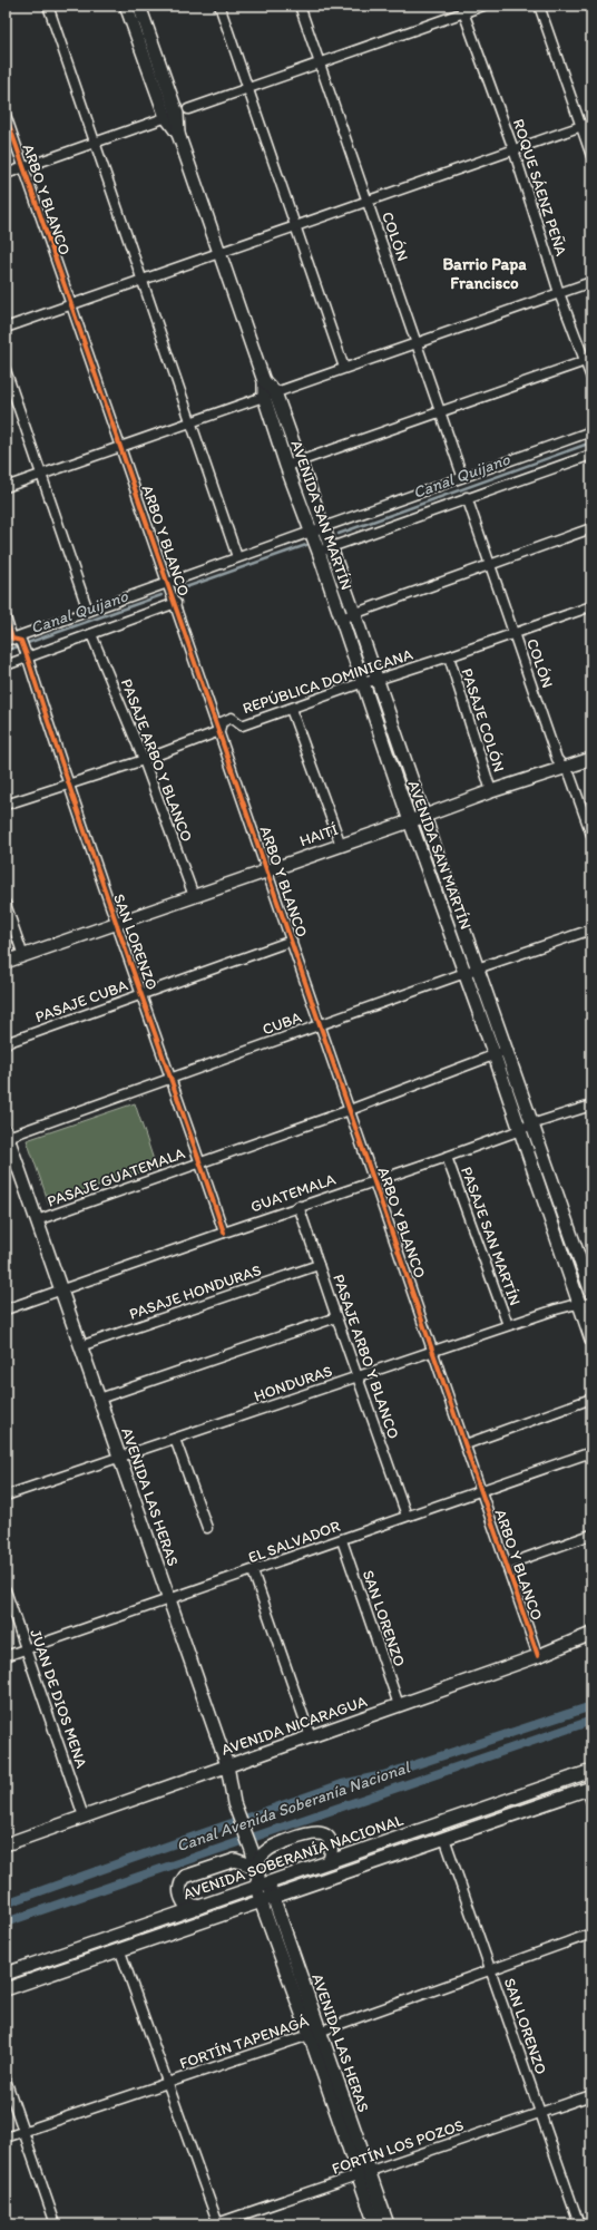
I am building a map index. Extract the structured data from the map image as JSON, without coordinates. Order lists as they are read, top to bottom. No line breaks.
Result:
{"streets":{"main road":["AVENIDA SAN MARTÍN","HAITÍ","AVENIDA LAS HERAS","AVENIDA NICARAGUA","AVENIDA SOBERANÍA NACIONAL"],"street":["ROQUE SÁENZ PEÑA","ARBO Y BLANCO","COLÓN","REPÚBLICA DOMINICANA","PASAJE COLÓN","PASAJE ARBO Y BLANCO","SAN LORENZO","PASAJE CUBA","CUBA","PASAJE GUATEMALA","GUATEMALA","PASAJE SAN MARTÍN","PASAJE HONDURAS","HONDURAS","EL SALVADOR","JUAN DE DIOS MENA","FORTÍN TAPENAGÁ","FORTÍN LOS POZOS"]},"crossings":[["ARBO Y BLANCO","REPÚBLICA DOMINICANA"],["ARBO Y BLANCO","HAITÍ"],["ARBO Y BLANCO","PASAJE CUBA"],["ARBO Y BLANCO","CUBA"],["ARBO Y BLANCO","PASAJE GUATEMALA"],["ARBO Y BLANCO","GUATEMALA"],["ARBO Y BLANCO","HONDURAS"],["ARBO Y BLANCO","EL SALVADOR"],["ARBO Y BLANCO","AVENIDA NICARAGUA"],["COLÓN","REPÚBLICA DOMINICANA"],["COLÓN","HAITÍ"],["AVENIDA SAN MARTÍN","REPÚBLICA DOMINICANA"],["AVENIDA SAN MARTÍN","HAITÍ"],["AVENIDA SAN MARTÍN","CUBA"],["AVENIDA SAN MARTÍN","PASAJE GUATEMALA"],["AVENIDA SAN MARTÍN","GUATEMALA"],["AVENIDA SAN MARTÍN","HONDURAS"],["REPÚBLICA DOMINICANA","PASAJE COLÓN"],["REPÚBLICA DOMINICANA","PASAJE ARBO Y BLANCO"],["REPÚBLICA DOMINICANA","SAN LORENZO"],["PASAJE COLÓN","HAITÍ"],["PASAJE ARBO Y BLANCO","HAITÍ"],["PASAJE ARBO Y BLANCO","GUATEMALA"],["PASAJE ARBO Y BLANCO","PASAJE HONDURAS"],["PASAJE ARBO Y BLANCO","HONDURAS"],["PASAJE ARBO Y BLANCO","EL SALVADOR"],["HAITÍ","SAN LORENZO"],["SAN LORENZO","PASAJE CUBA"],["SAN LORENZO","CUBA"],["SAN LORENZO","PASAJE GUATEMALA"],["SAN LORENZO","GUATEMALA"],["SAN LORENZO","EL SALVADOR"],["SAN LORENZO","AVENIDA NICARAGUA"],["SAN LORENZO","AVENIDA SOBERANÍA NACIONAL"],["SAN LORENZO","FORTÍN TAPENAGÁ"],["SAN LORENZO","FORTÍN LOS POZOS"],["CUBA","AVENIDA LAS HERAS"],["PASAJE GUATEMALA","AVENIDA LAS HERAS"],["GUATEMALA","PASAJE SAN MARTÍN"],["GUATEMALA","AVENIDA LAS HERAS"],["PASAJE SAN MARTÍN","HONDURAS"],["PASAJE HONDURAS","AVENIDA LAS HERAS"],["HONDURAS","AVENIDA LAS HERAS"],["AVENIDA LAS HERAS","EL SALVADOR"],["AVENIDA LAS HERAS","AVENIDA NICARAGUA"],["AVENIDA LAS HERAS","AVENIDA SOBERANÍA NACIONAL"],["AVENIDA LAS HERAS","FORTÍN TAPENAGÁ"],["AVENIDA LAS HERAS","FORTÍN LOS POZOS"],["EL SALVADOR","JUAN DE DIOS MENA"],["JUAN DE DIOS MENA","AVENIDA NICARAGUA"]],"districts":["Barrio Papa Francisco"],"water":["Canal Quijano","Canal Avenida Soberanía Nacional"]}
